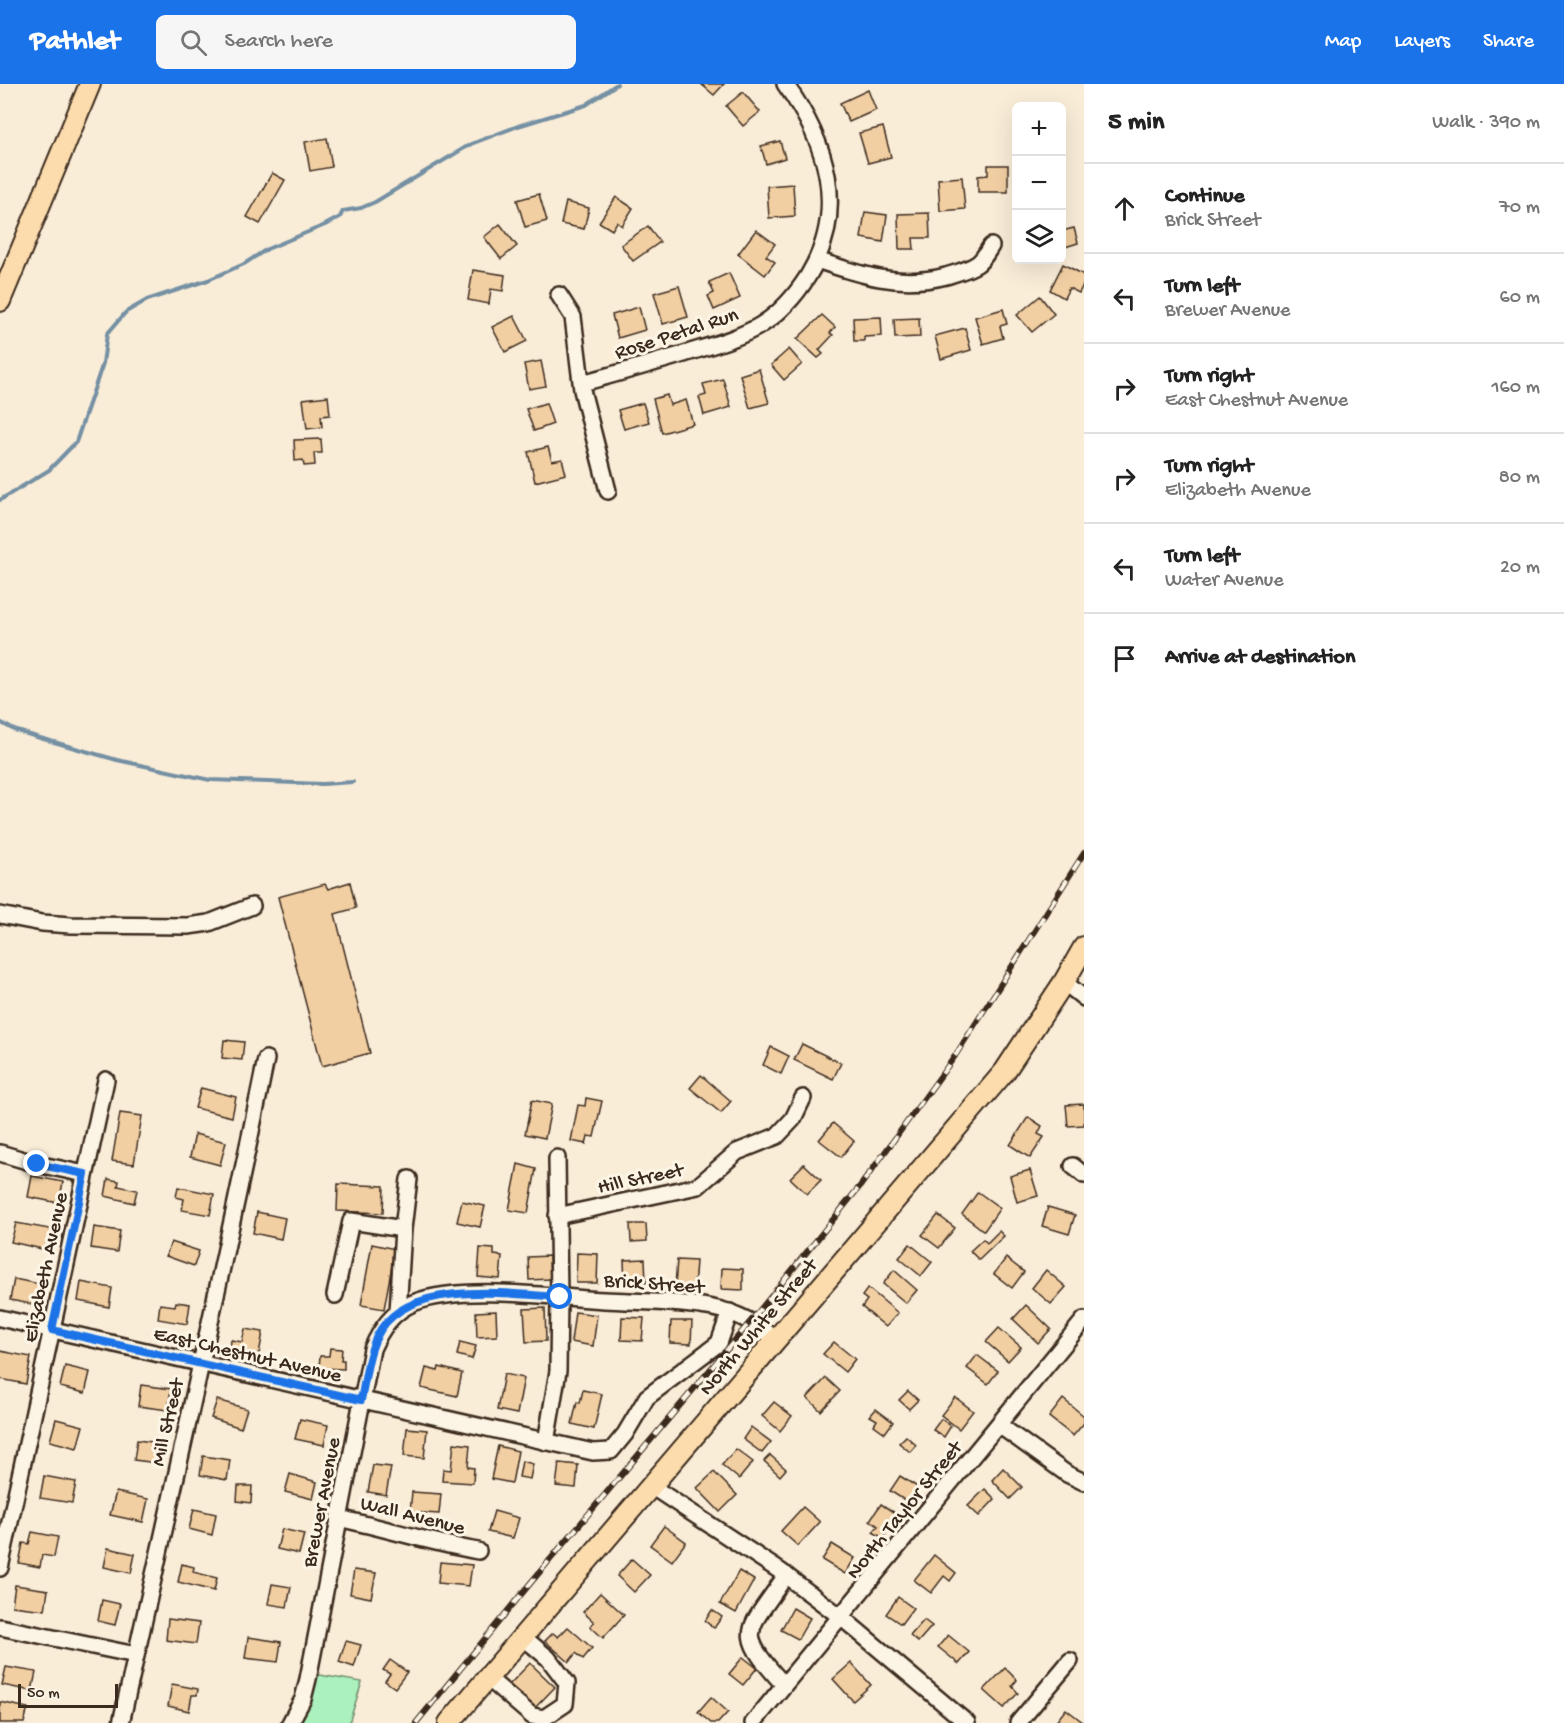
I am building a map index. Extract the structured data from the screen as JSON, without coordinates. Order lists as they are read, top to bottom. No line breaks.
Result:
{"streets":{"main road":["North White Street"],"street":["Rose Petal Run","Hill Street","Elizabeth Avenue","Brick Street","East Chestnut Avenue","Mill Street","Brewer Avenue","North Taylor Street","Wall Avenue"]},"crossings":[["Elizabeth Avenue","East Chestnut Avenue"],["Brick Street","North White Street"],["Brick Street","East Chestnut Avenue"],["Brick Street","Brewer Avenue"],["East Chestnut Avenue","Mill Street"],["East Chestnut Avenue","Brewer Avenue"],["Brewer Avenue","Wall Avenue"]],"scale_bar":"50 m","page":{"header":"Pathlet","search":"Search here","nav":["Map","Layers","Share"],"heading":["5 min","Walk · 390 m"],"map_buttons":["+","−"],"list":[["Continue","Brick Street","70 m"],["Turn left","Brewer Avenue","60 m"],["Turn right","East Chestnut Avenue","160 m"],["Turn right","Elizabeth Avenue","80 m"],["Turn left","Water Avenue","20 m"],"Arrive at destination"],"scale":"50 m"}}
